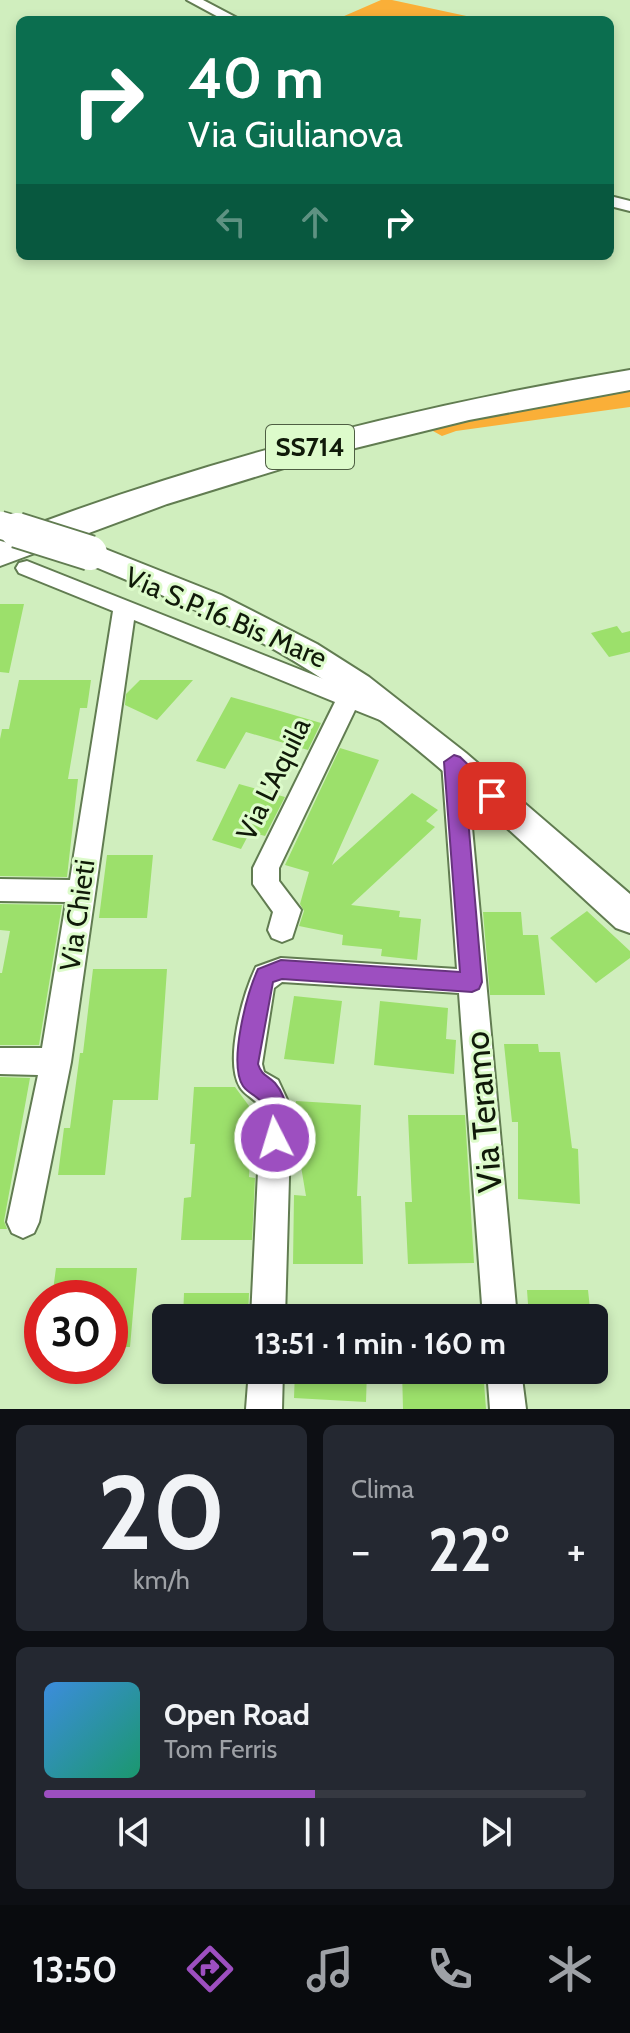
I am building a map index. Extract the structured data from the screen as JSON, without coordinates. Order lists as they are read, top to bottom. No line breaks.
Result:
{"streets":{"highway":["SS714"],"street":["Via S.P.16 Bis Mare","Via L'Aquila","Via Chieti","Via Teramo"]},"crossings":[["SS714","Via S.P.16 Bis Mare"],["Via S.P.16 Bis Mare","Via L'Aquila"],["Via S.P.16 Bis Mare","Via Chieti"]],"page":{"turn":["40 m","Via Giulianova"],"limit":"30","trip":"13:51 · 1 min · 160 m","tile":[["20","km/h"],"Clima"],"heat":["−","22°","+"],"song":["Open Road","Tom Ferris"],"tabs":"13:50"}}
